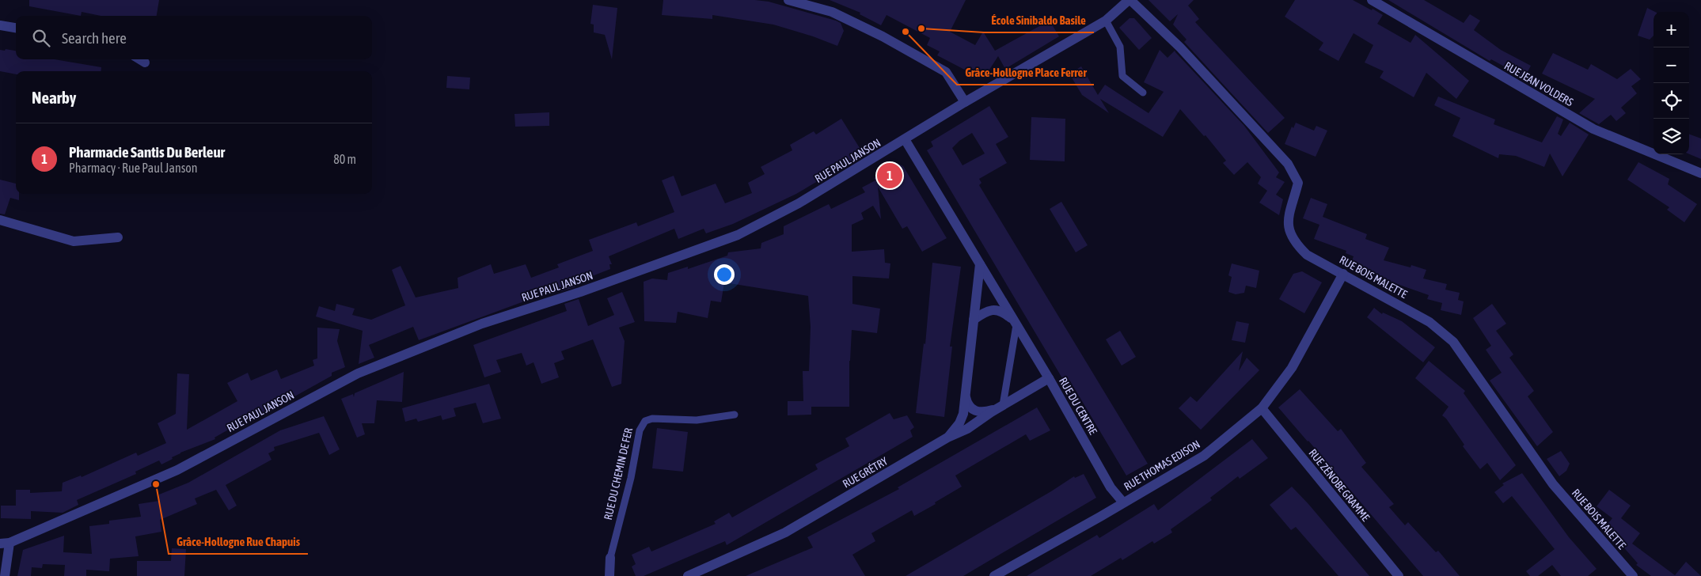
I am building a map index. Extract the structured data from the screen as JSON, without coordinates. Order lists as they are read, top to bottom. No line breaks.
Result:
{"streets":{"street":["RUE JEAN VOLDERS","RUE PAUL JANSON","RUE BOIS MALETTE","RUE DU CENTRE","RUE THOMAS EDISON","RUE GRÉTRY","RUE DU CHEMIN DE FER","RUE ZÉNOBE GRAMME"]},"crossings":[["RUE PAUL JANSON","RUE BOIS MALETTE"],["RUE PAUL JANSON","RUE DU CENTRE"],["RUE BOIS MALETTE","RUE THOMAS EDISON"],["RUE DU CENTRE","RUE THOMAS EDISON"],["RUE DU CENTRE","RUE GRÉTRY"],["RUE THOMAS EDISON","RUE ZÉNOBE GRAMME"]],"places":["École Sinibaldo Basile","Grâce-Hollogne Place Ferrer","Grâce-Hollogne Rue Chapuis"],"page":{"map_buttons":["+","−"],"search":"Search here","heading":"Nearby","list":[{"mark":"1","name":"Pharmacie Santis Du Berleur","note":"Pharmacy · Rue Paul Janson","value":"80 m"}],"pins":"1"}}
